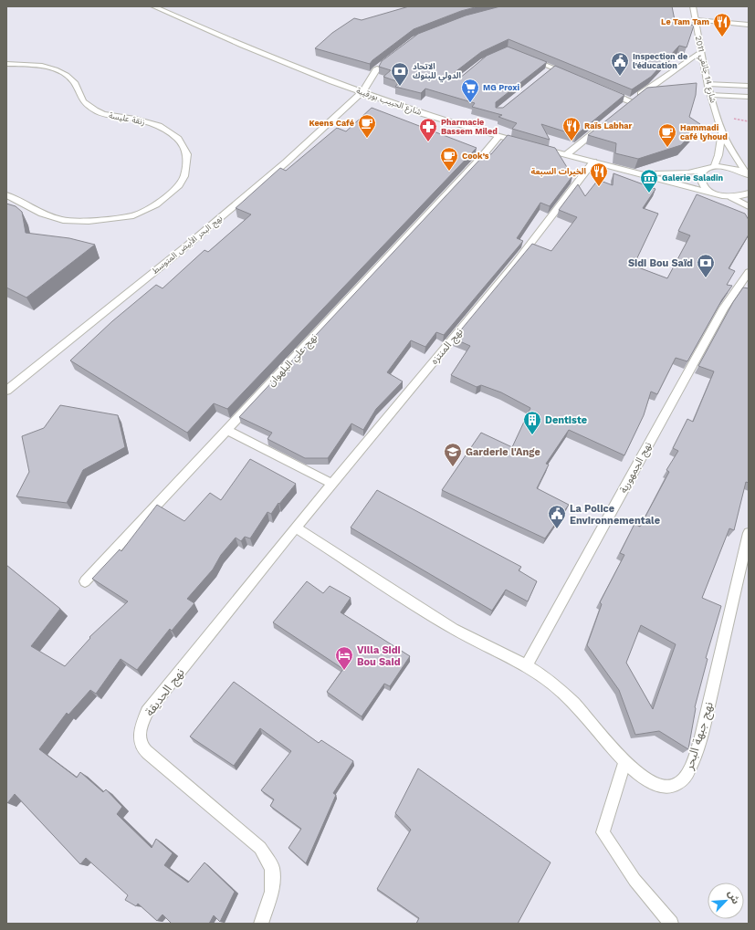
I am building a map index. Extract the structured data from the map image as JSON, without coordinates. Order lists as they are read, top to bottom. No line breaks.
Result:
{"streets":{"street":["شارع 14 جانفي 2011","شارع الحبيب بورقيبة","زنقة عليسة","نهج البحر الأبيض المتوسط","نهج المنتزه","نهج علي البلهوان","نهج الجمهورية","نهج الحديقة","نهج جبهة البحر"]},"crossings":[["شارع الحبيب بورقيبة","نهج البحر الأبيض المتوسط"],["شارع الحبيب بورقيبة","نهج علي البلهوان"],["نهج المنتزه","نهج الحديقة"],["نهج المنتزه","نهج جبهة البحر"],["نهج الجمهورية","نهج جبهة البحر"],["نهج الحديقة","نهج جبهة البحر"]],"places":{"restaurant":["Le Tam Tam","Raïs Labhar","الخيرات السبعة"],"public building":["Inspection de l'éducation","La Police Environnementale"],"bank":["الاتحاد الدولي للبنوك","Sidi Bou Saïd"],"supermarket":["MG Proxi"],"cafe":["Keens Café","Hammadi café lyhoud","Cook’s"],"pharmacy":["Pharmacie Bassem Miled"],"museum":["Galerie Saladin"],"building":["Dentiste"],"school or university":["Garderie l'Ange"],"hotel":["Villa Sidi Bou Said"]},"north":"top right"}
